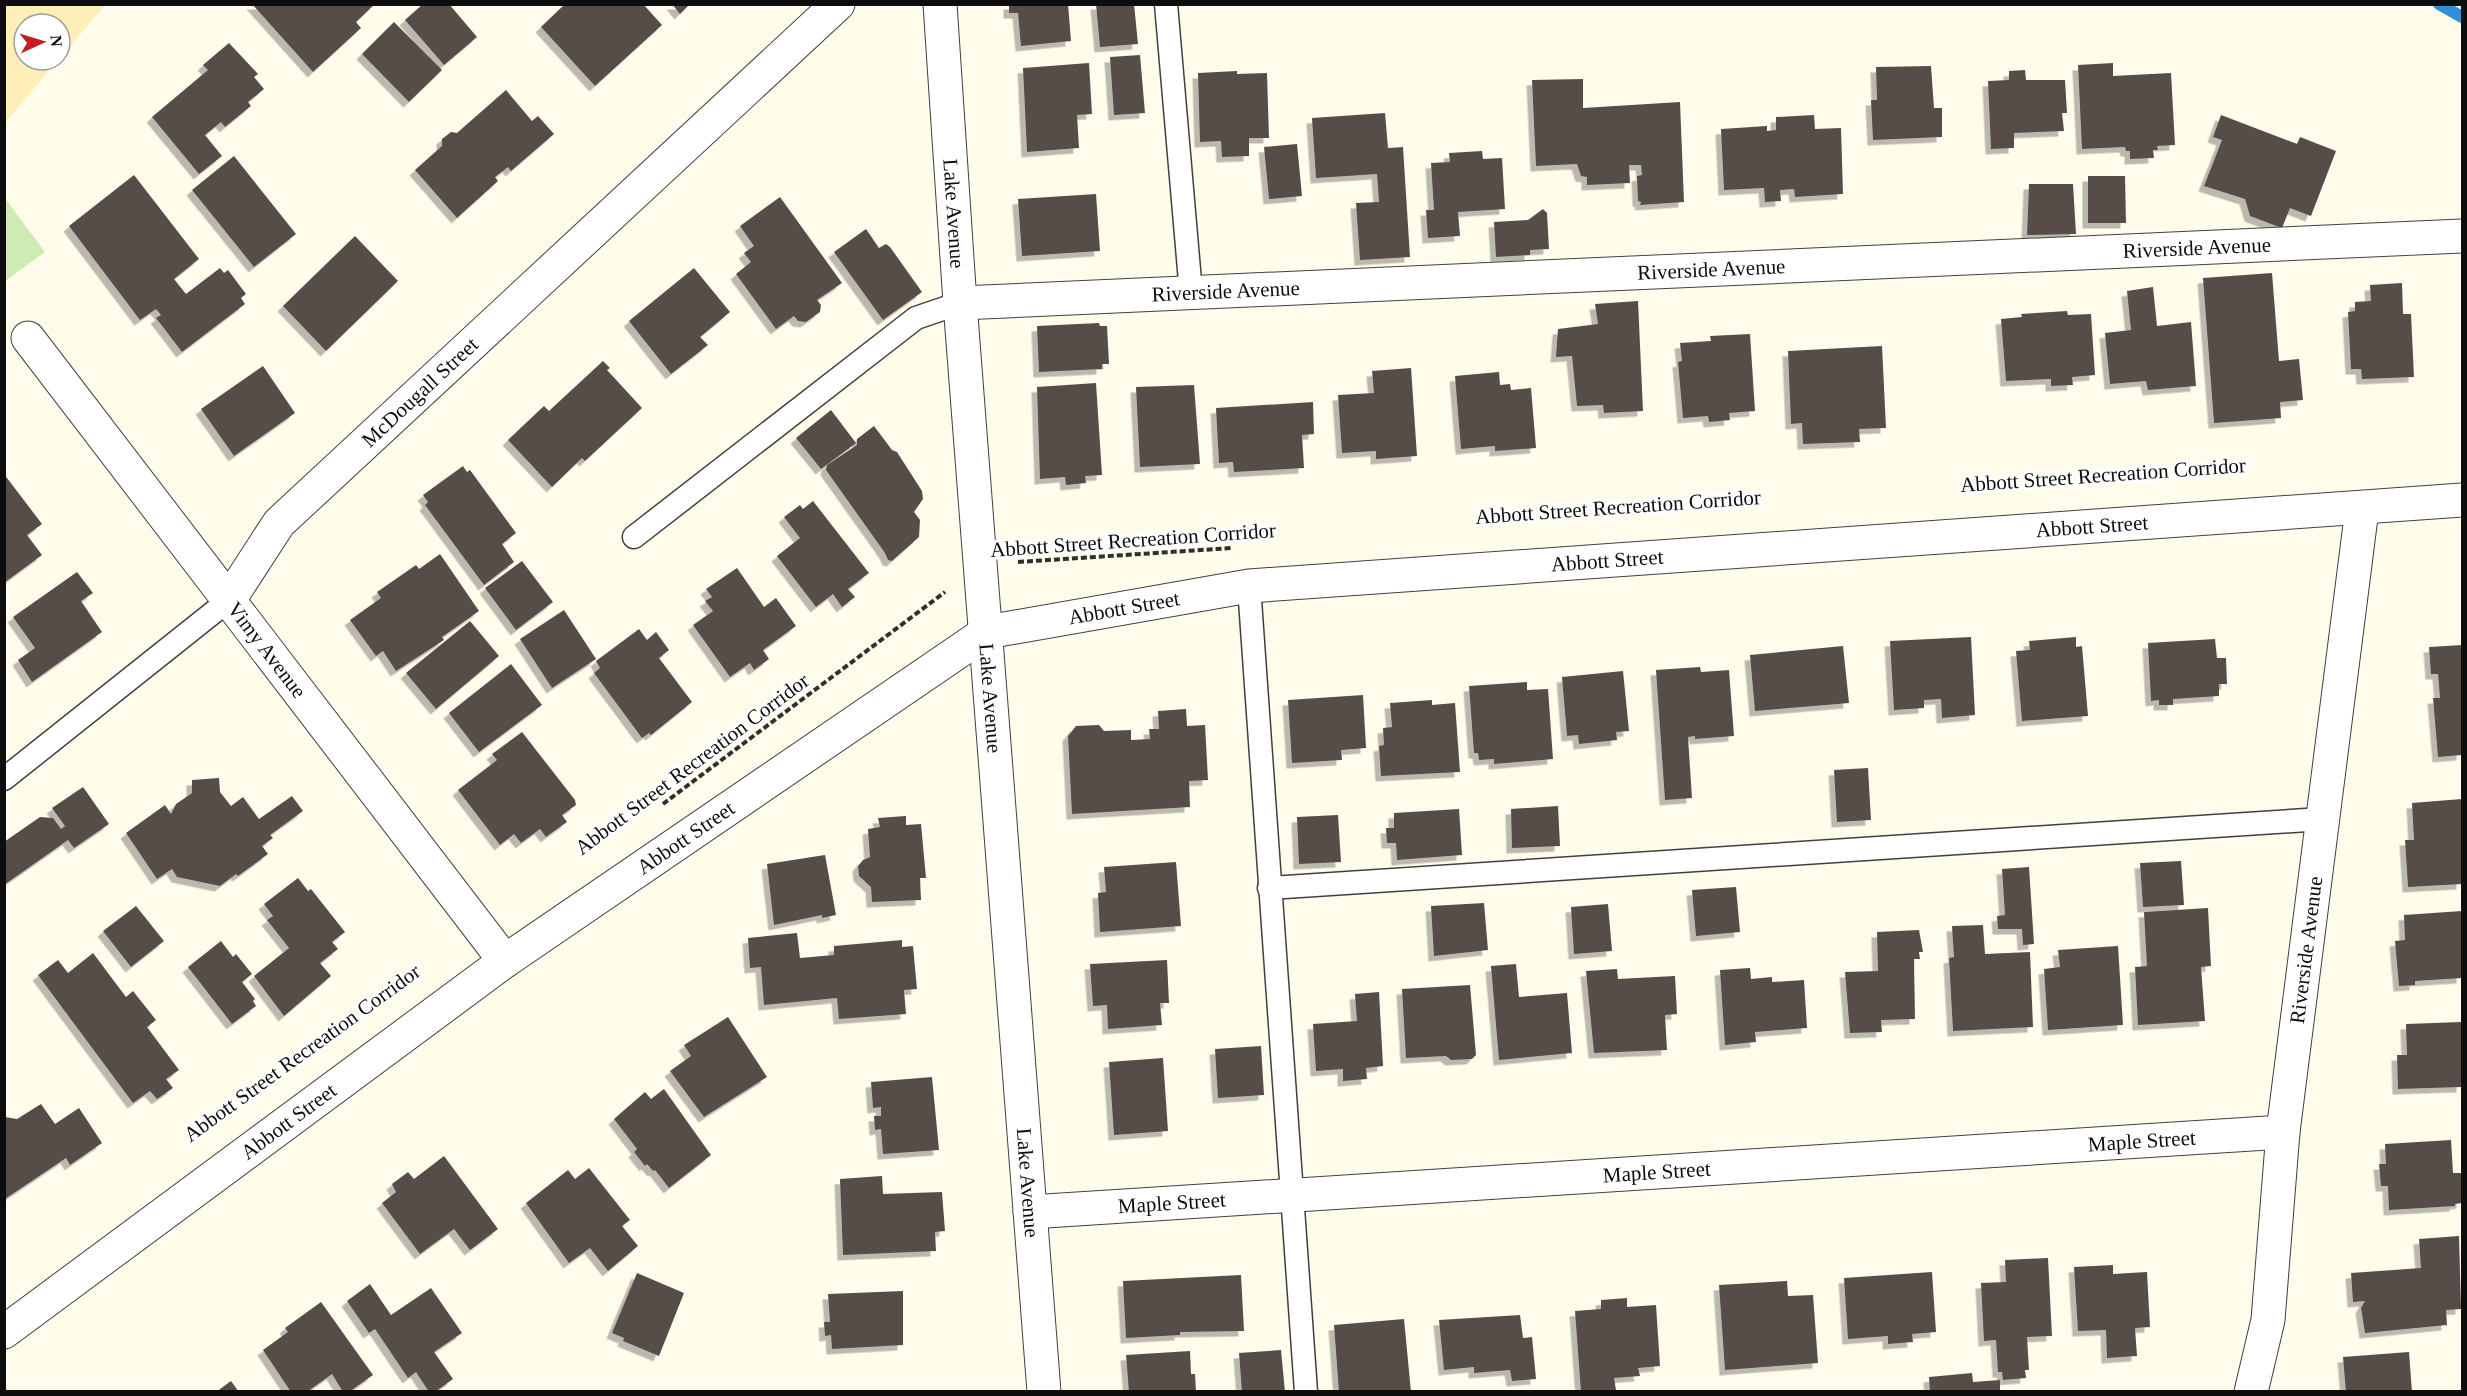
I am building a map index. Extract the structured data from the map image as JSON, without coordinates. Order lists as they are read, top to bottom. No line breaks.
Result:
{"streets":{"street":["Lake Avenue","Riverside Avenue","McDougall Street","Abbott Street","Vimy Avenue","Maple Street"],"path":["Abbott Street Recreation Corridor"]},"crossings":[["Lake Avenue","Riverside Avenue"],["Lake Avenue","Abbott Street Recreation Corridor"],["Lake Avenue","Abbott Street"],["Lake Avenue","Maple Street"],["Riverside Avenue","Abbott Street"],["Riverside Avenue","Maple Street"],["McDougall Street","Vimy Avenue"],["Abbott Street","Vimy Avenue"]],"north":"right"}
